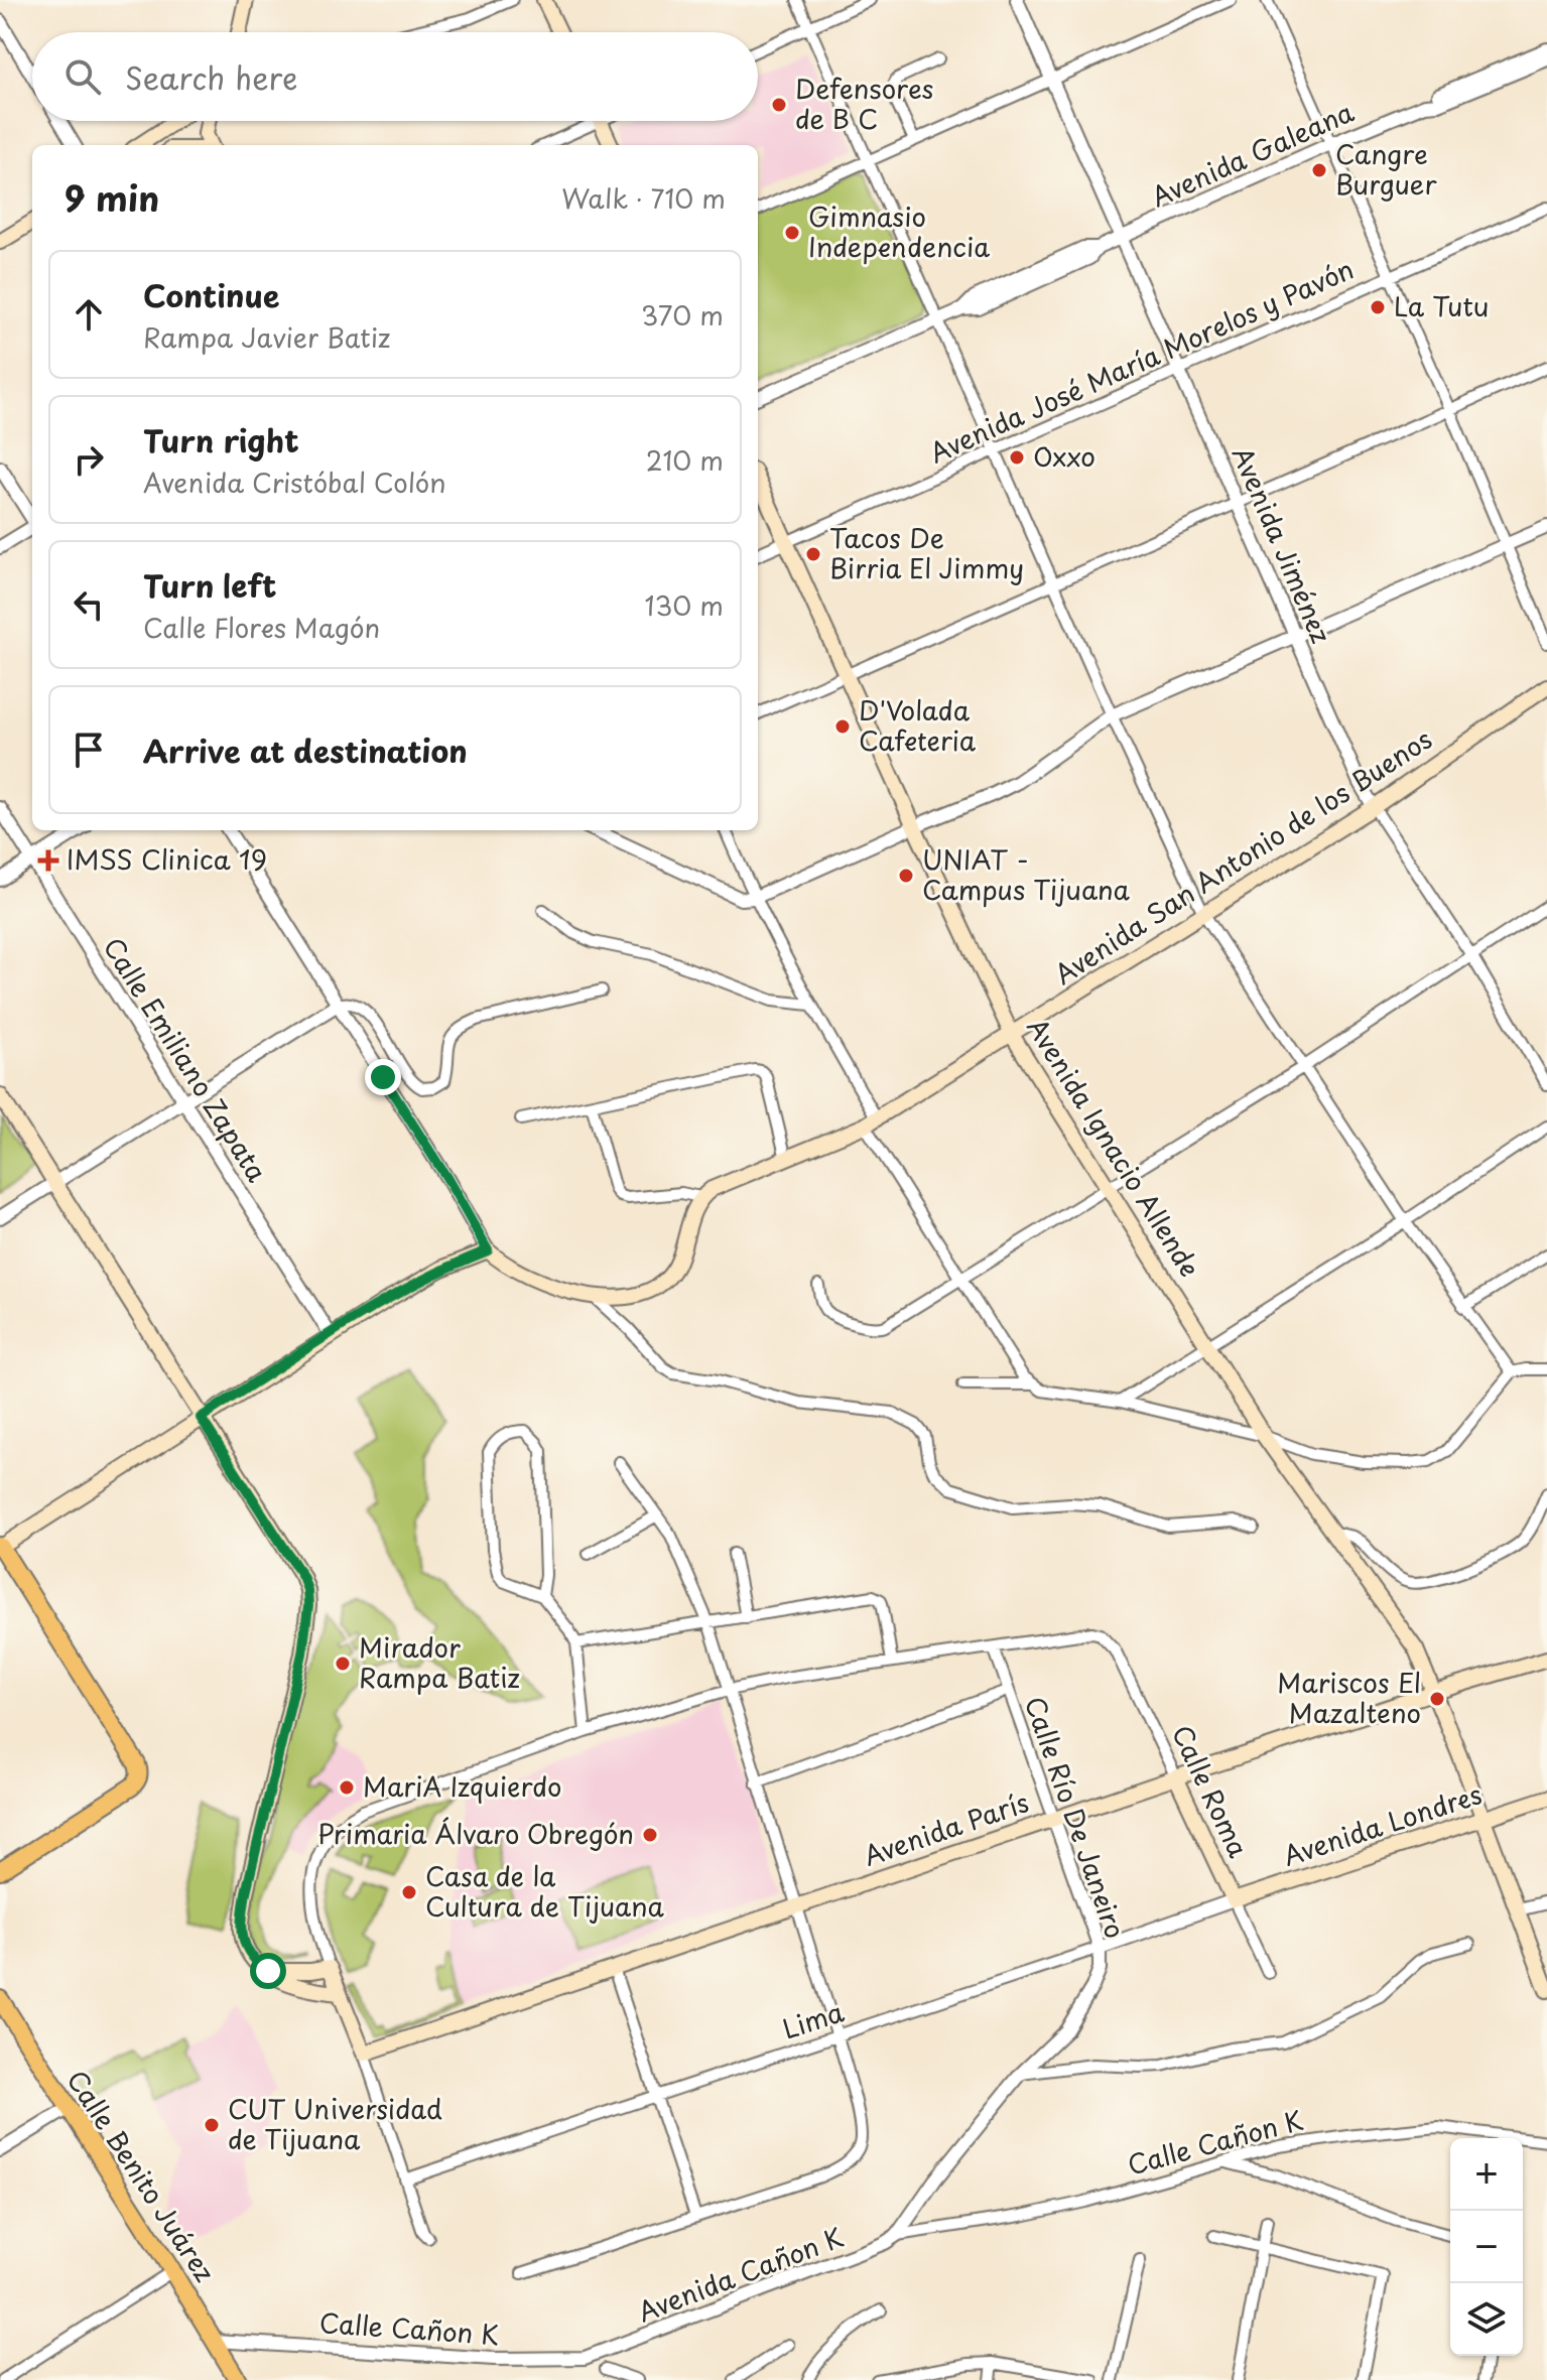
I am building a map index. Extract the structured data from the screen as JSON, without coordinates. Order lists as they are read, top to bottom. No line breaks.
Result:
{"streets":{"main road":["Avenida San Antonio de los Buenos","Avenida Ignacio Allende","Calle Roma","Avenida Londres","Avenida París","Calle Benito Juárez"],"street":["Avenida Galeana","Avenida José María Morelos y Pavón","Avenida Jiménez","Calle Emiliano Zapata","Calle Río De Janeiro","Lima","Calle Cañon K","Avenida Cañon K"]},"crossings":[["Avenida Galeana","Avenida Jiménez"],["Avenida José María Morelos y Pavón","Avenida Jiménez"],["Avenida José María Morelos y Pavón","Avenida Ignacio Allende"],["Avenida Jiménez","Avenida San Antonio de los Buenos"],["Avenida San Antonio de los Buenos","Avenida Ignacio Allende"],["Avenida Ignacio Allende","Avenida Londres"],["Avenida Ignacio Allende","Avenida París"],["Calle Roma","Calle Río De Janeiro"],["Calle Roma","Avenida Londres"],["Calle Roma","Avenida París"],["Calle Roma","Lima"],["Calle Río De Janeiro","Avenida París"],["Calle Río De Janeiro","Lima"],["Calle Río De Janeiro","Calle Cañon K"],["Calle Río De Janeiro","Avenida Cañon K"],["Avenida Londres","Lima"],["Calle Cañon K","Calle Benito Juárez"],["Calle Cañon K","Avenida Cañon K"]],"places":{"other":["Defensores de B C","Cangre Burguer","Gimnasio Independencia","La Tutu","Oxxo","Tacos De Birria El Jimmy","D'Volada Cafeteria","UNIAT - Campus Tijuana","Mirador Rampa Batiz","Mariscos El Mazalteno","MariA Izquierdo","Primaria Álvaro Obregón","Casa de la Cultura de Tijuana","CUT Universidad de Tijuana"],"health":["IMSS Clinica 19"]},"page":{"search":"Search here","heading":["9 min","Walk · 710 m"],"list":[["Continue","Rampa Javier Batiz","370 m"],["Turn right","Avenida Cristóbal Colón","210 m"],["Turn left","Calle Flores Magón","130 m"],"Arrive at destination"],"map_buttons":["+","−"]}}
